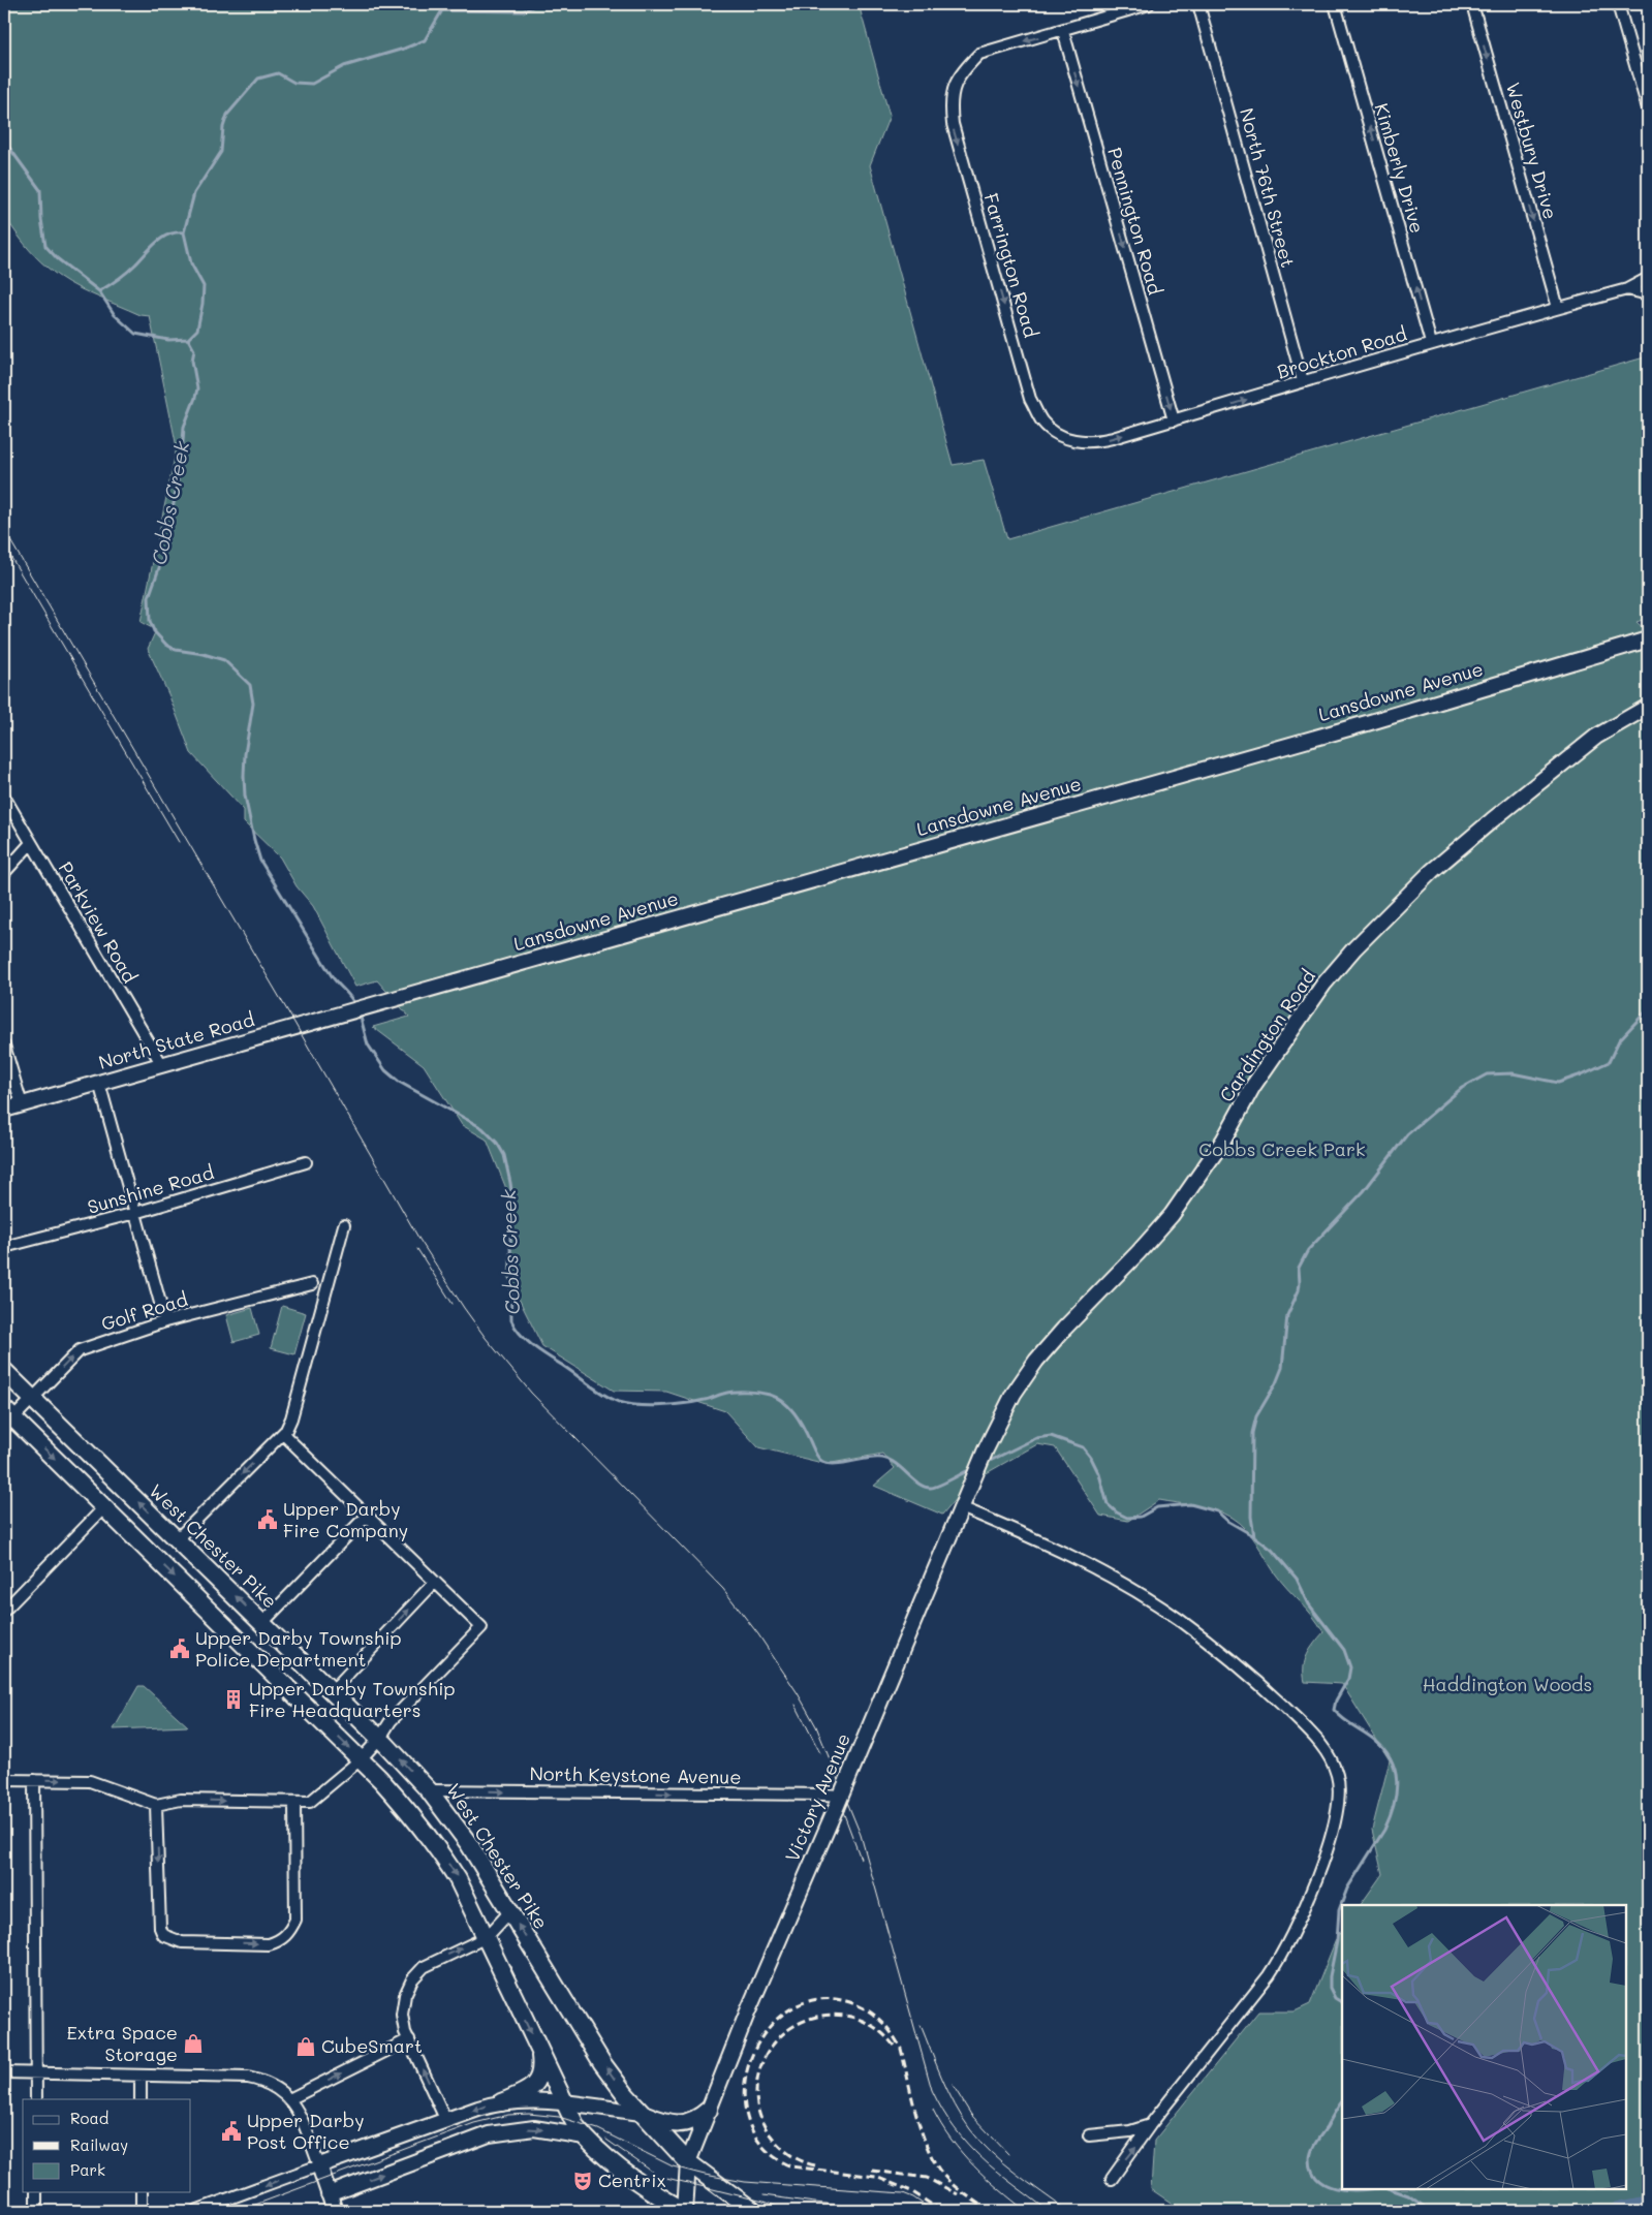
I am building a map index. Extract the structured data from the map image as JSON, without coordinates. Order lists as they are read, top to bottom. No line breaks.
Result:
{"streets":{"main road":["West Chester Pike"],"street":["Westbury Drive","Kimberly Drive","North 76th Street","Pennington Road","Farrington Road","Brockton Road","Lansdowne Avenue","Parkview Road","Cardington Road","North State Road","Sunshine Road","Golf Road","North Keystone Avenue","Victory Avenue"]},"crossings":[["Westbury Drive","Brockton Road"],["Kimberly Drive","Brockton Road"],["North 76th Street","Brockton Road"],["Pennington Road","Farrington Road"],["Pennington Road","Brockton Road"],["Farrington Road","Brockton Road"],["Lansdowne Avenue","North State Road"],["Parkview Road","North State Road"],["Cardington Road","Victory Avenue"],["Golf Road","West Chester Pike"],["West Chester Pike","North Keystone Avenue"],["West Chester Pike","Victory Avenue"],["North Keystone Avenue","Victory Avenue"]],"one_way":["Westbury Drive","Kimberly Drive","Pennington Road","Farrington Road","Brockton Road","Golf Road","North Keystone Avenue"],"water":["Cobbs Creek"],"parks":["Cobbs Creek Park","Haddington Woods"],"places":{"public building":["Upper Darby Fire Company","Upper Darby Township Police Department","Upper Darby Post Office"],"building":["Upper Darby Township Fire Headquarters"],"shop":["Extra Space Storage","CubeSmart"],"theatre":["Centrix"]},"legend":["Road","Railway","Park"]}
